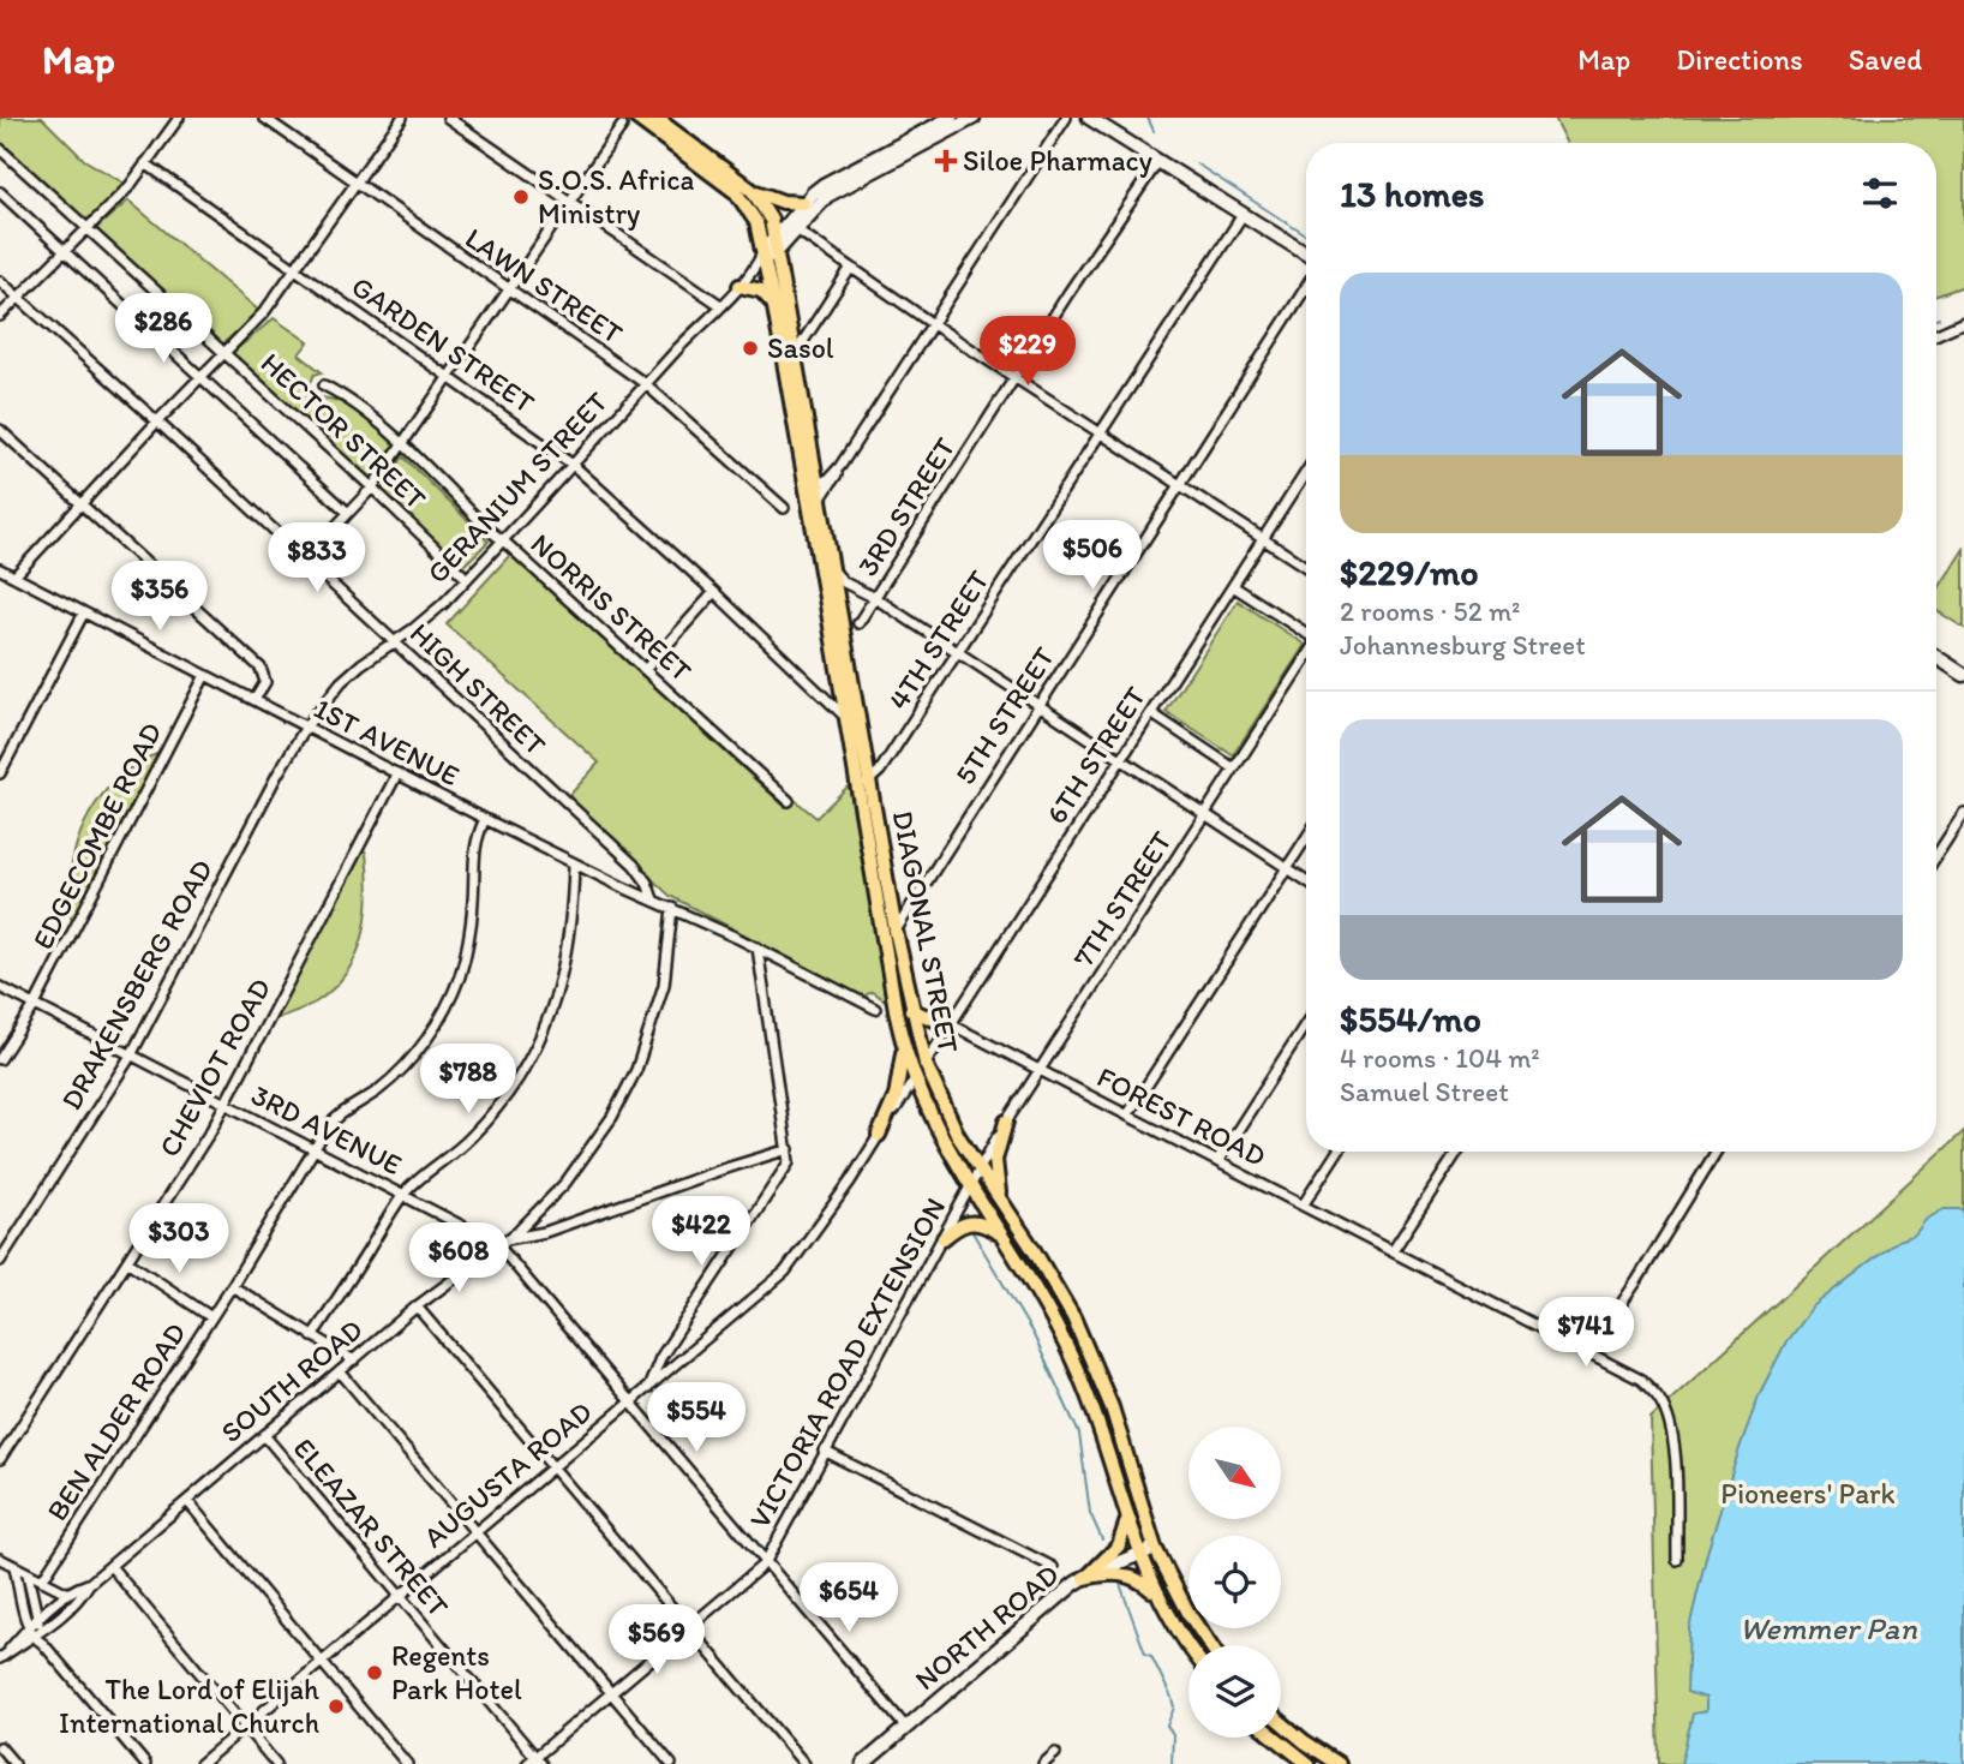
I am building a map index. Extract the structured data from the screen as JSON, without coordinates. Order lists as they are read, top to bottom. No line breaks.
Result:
{"streets":{"main road":["GERANIUM STREET","DIAGONAL STREET","NORTH ROAD"],"street":["LAWN STREET","GARDEN STREET","HECTOR STREET","3RD STREET","NORRIS STREET","4TH STREET","HIGH STREET","5TH STREET","1ST AVENUE","6TH STREET","EDGECOMBE ROAD","7TH STREET","DRAKENSBERG ROAD","CHEVIOT ROAD","FOREST ROAD","3RD AVENUE","VICTORIA ROAD EXTENSION","SOUTH ROAD","BEN ALDER ROAD","AUGUSTA ROAD","ELEAZAR STREET"]},"crossings":[["LAWN STREET","GERANIUM STREET"],["GARDEN STREET","GERANIUM STREET"],["GARDEN STREET","DIAGONAL STREET"],["HECTOR STREET","GERANIUM STREET"],["GERANIUM STREET","NORRIS STREET"],["GERANIUM STREET","HIGH STREET"],["GERANIUM STREET","1ST AVENUE"],["GERANIUM STREET","DIAGONAL STREET"],["GERANIUM STREET","DRAKENSBERG ROAD"],["4TH STREET","DIAGONAL STREET"],["HIGH STREET","1ST AVENUE"],["5TH STREET","DIAGONAL STREET"],["1ST AVENUE","EDGECOMBE ROAD"],["1ST AVENUE","DRAKENSBERG ROAD"],["1ST AVENUE","CHEVIOT ROAD"],["1ST AVENUE","SOUTH ROAD"],["1ST AVENUE","BEN ALDER ROAD"],["6TH STREET","DIAGONAL STREET"],["6TH STREET","FOREST ROAD"],["6TH STREET","AUGUSTA ROAD"],["EDGECOMBE ROAD","3RD AVENUE"],["7TH STREET","DIAGONAL STREET"],["7TH STREET","FOREST ROAD"],["7TH STREET","VICTORIA ROAD EXTENSION"],["DIAGONAL STREET","VICTORIA ROAD EXTENSION"],["DIAGONAL STREET","AUGUSTA ROAD"],["DIAGONAL STREET","NORTH ROAD"],["DRAKENSBERG ROAD","3RD AVENUE"],["CHEVIOT ROAD","3RD AVENUE"],["3RD AVENUE","SOUTH ROAD"],["3RD AVENUE","BEN ALDER ROAD"],["SOUTH ROAD","ELEAZAR STREET"],["AUGUSTA ROAD","ELEAZAR STREET"]],"water":["Wemmer Pan"],"parks":["Pioneers' Park"],"places":{"health":["Siloe Pharmacy"],"other":["S.O.S. Africa Ministry","Sasol","Regents Park Hotel","The Lord of Elijah International Church"]},"north":"bottom right","page":{"header":"Map","nav":["Map","Directions","Saved"],"heading":"13 homes","list":[{"name":"$229/mo","note":"2 rooms · 52 m² · Johannesburg Street"},{"name":"$554/mo","note":"4 rooms · 104 m² · Samuel Street"}],"price":["$286","$229","$506","$833","$356","$788","$422","$303","$608","$741","$554","$654","$569"]}}
